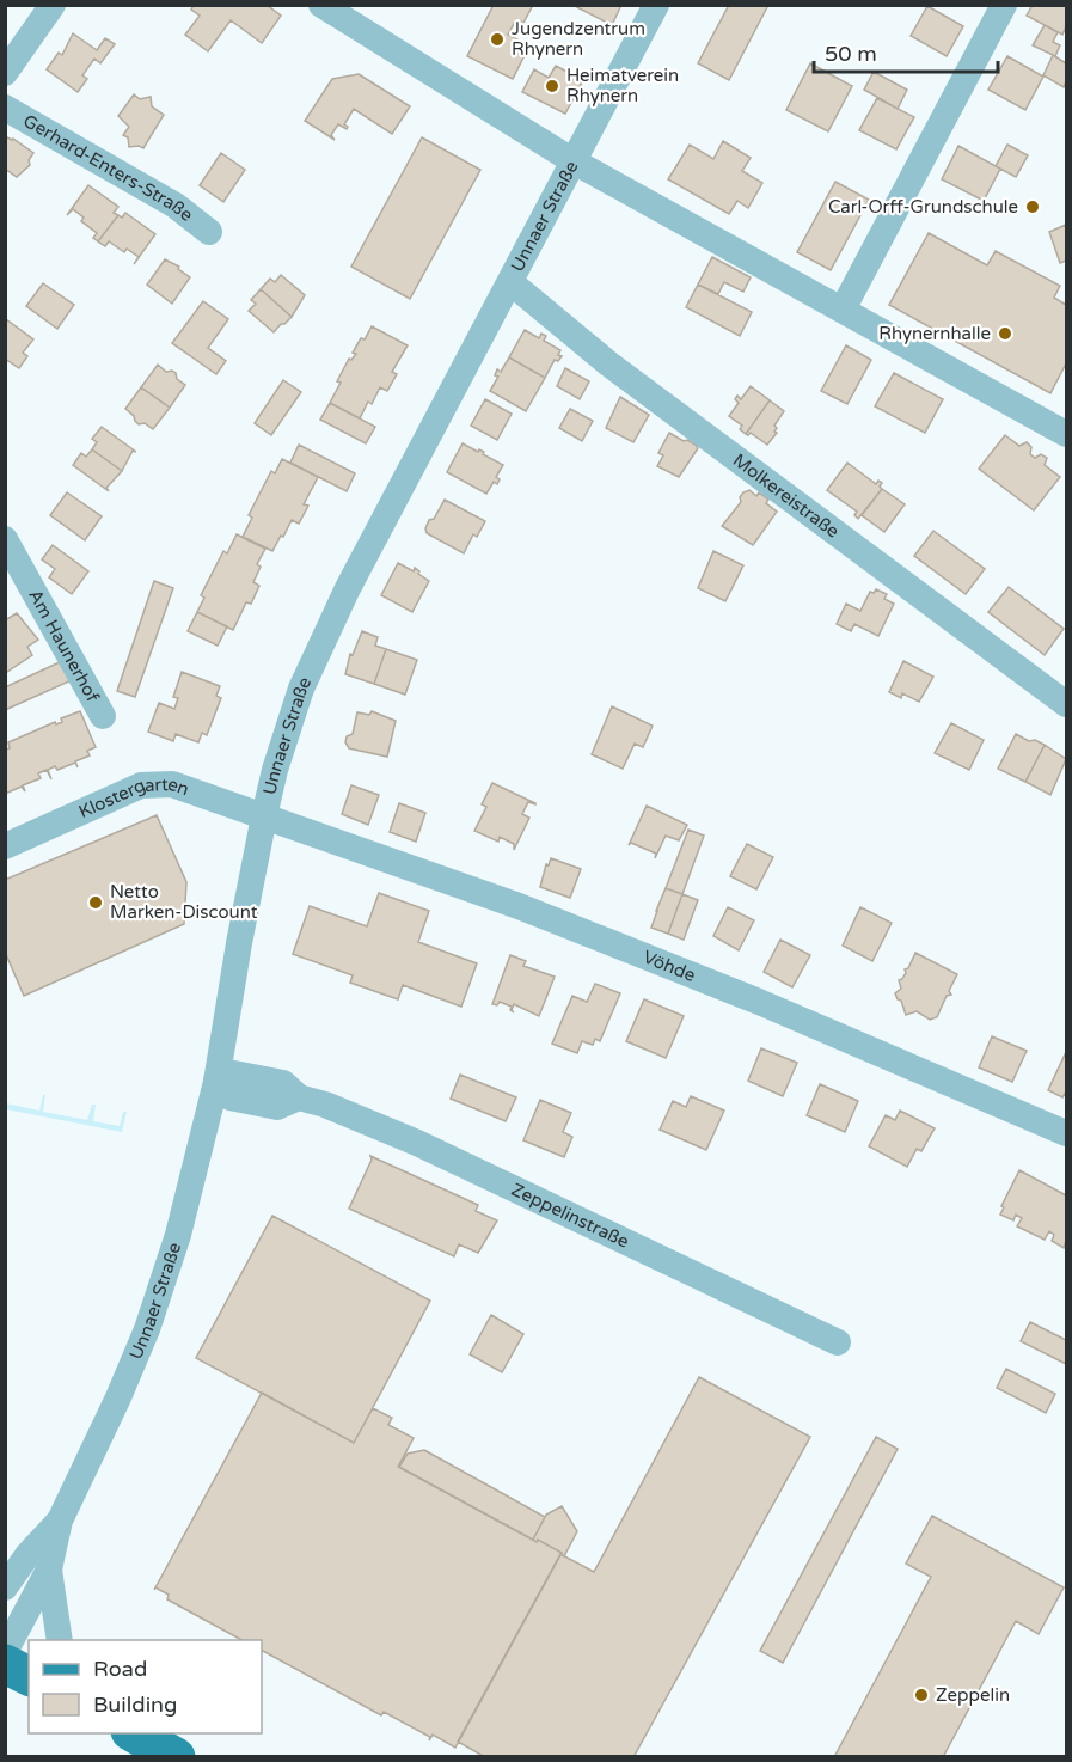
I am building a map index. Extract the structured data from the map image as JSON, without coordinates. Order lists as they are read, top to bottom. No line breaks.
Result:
{"streets":{"street":["Gerhard-Enters-Straße","Unnaer Straße","Molkereistraße","Am Haunerhof","Klostergarten","Vöhde","Zeppelinstraße"]},"crossings":[["Unnaer Straße","Molkereistraße"],["Unnaer Straße","Klostergarten"],["Unnaer Straße","Vöhde"],["Unnaer Straße","Zeppelinstraße"],["Klostergarten","Vöhde"]],"places":["Jugendzentrum Rhynern","Heimatverein Rhynern","Carl-Orff-Grundschule","Rhynernhalle","Netto Marken-Discount","Zeppelin"],"legend":["Road","Building"],"scale_bar":"50 m"}
